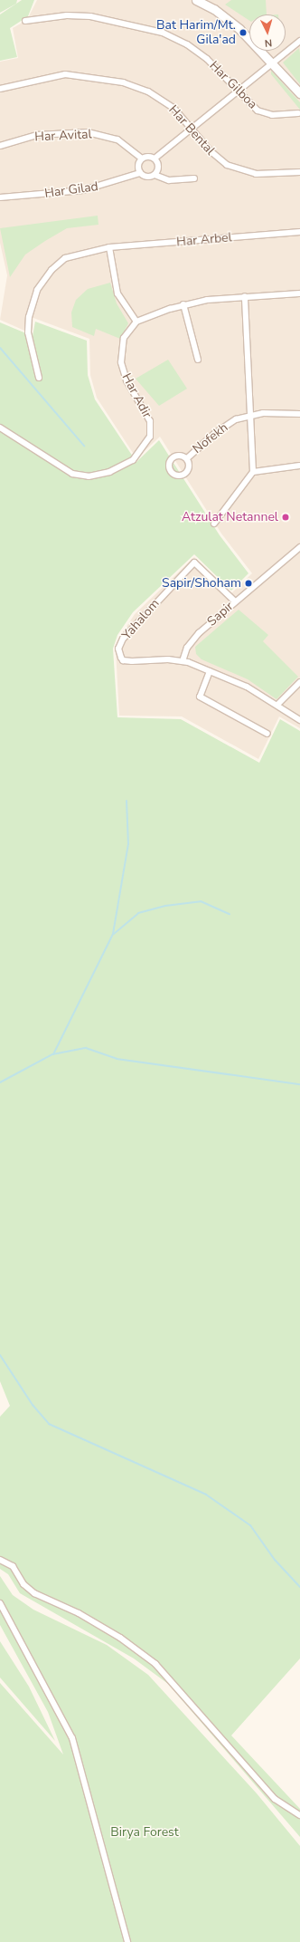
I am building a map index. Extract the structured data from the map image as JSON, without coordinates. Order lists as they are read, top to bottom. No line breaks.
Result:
{"streets":{"street":["Har Gilboa","Har Bental","Har Avital","Har Gilad","Har Arbel","Har Adir","Nofekh","Sapir","Yahalom"]},"crossings":[["Har Avital","Har Gilad"],["Sapir","Yahalom"]],"parks":["Birya Forest"],"places":["Bat Harim/Mt. Gila'ad","Atzulat Netannel","Sapir/Shoham"],"north":"bottom"}
